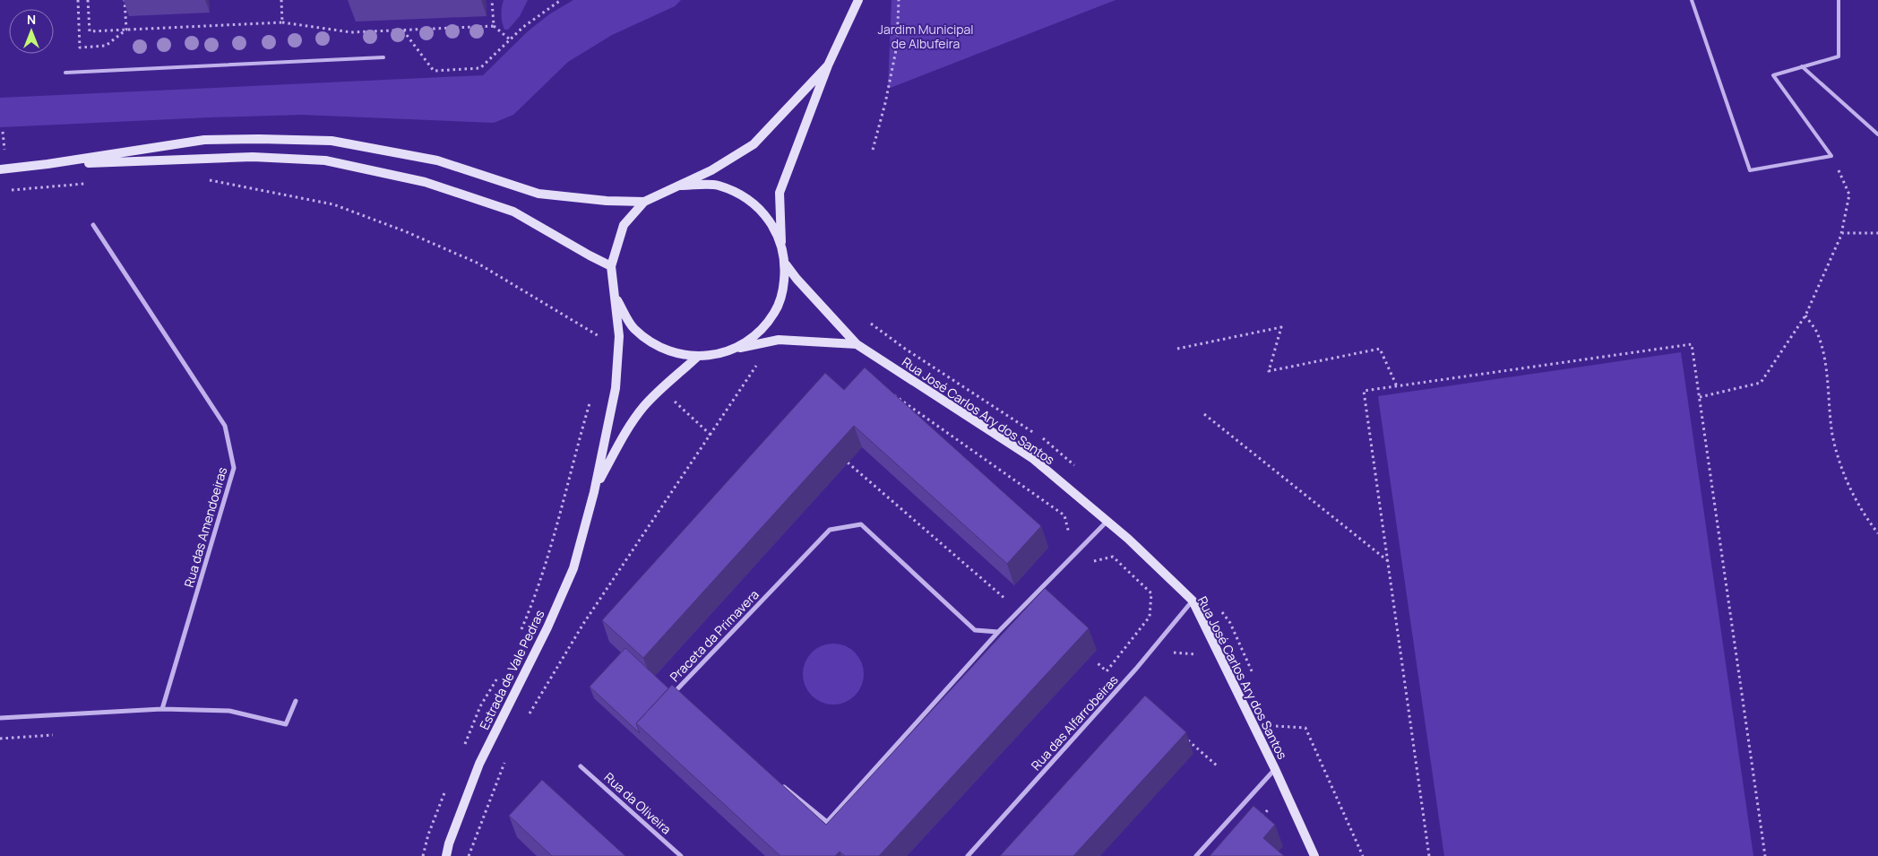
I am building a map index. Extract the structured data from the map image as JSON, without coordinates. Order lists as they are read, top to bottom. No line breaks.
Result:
{"streets":{"street":["Rua José Carlos Ary dos Santos","Rua das Amendoeiras","Praceta da Primavera","Estrada de Vale Pedras","Rua das Alfarrobeiras","Rua da Oliveira"]},"crossings":[["Rua José Carlos Ary dos Santos","Rua das Alfarrobeiras"]],"parks":["Jardim Municipal de Albufeira"],"north":"top"}
